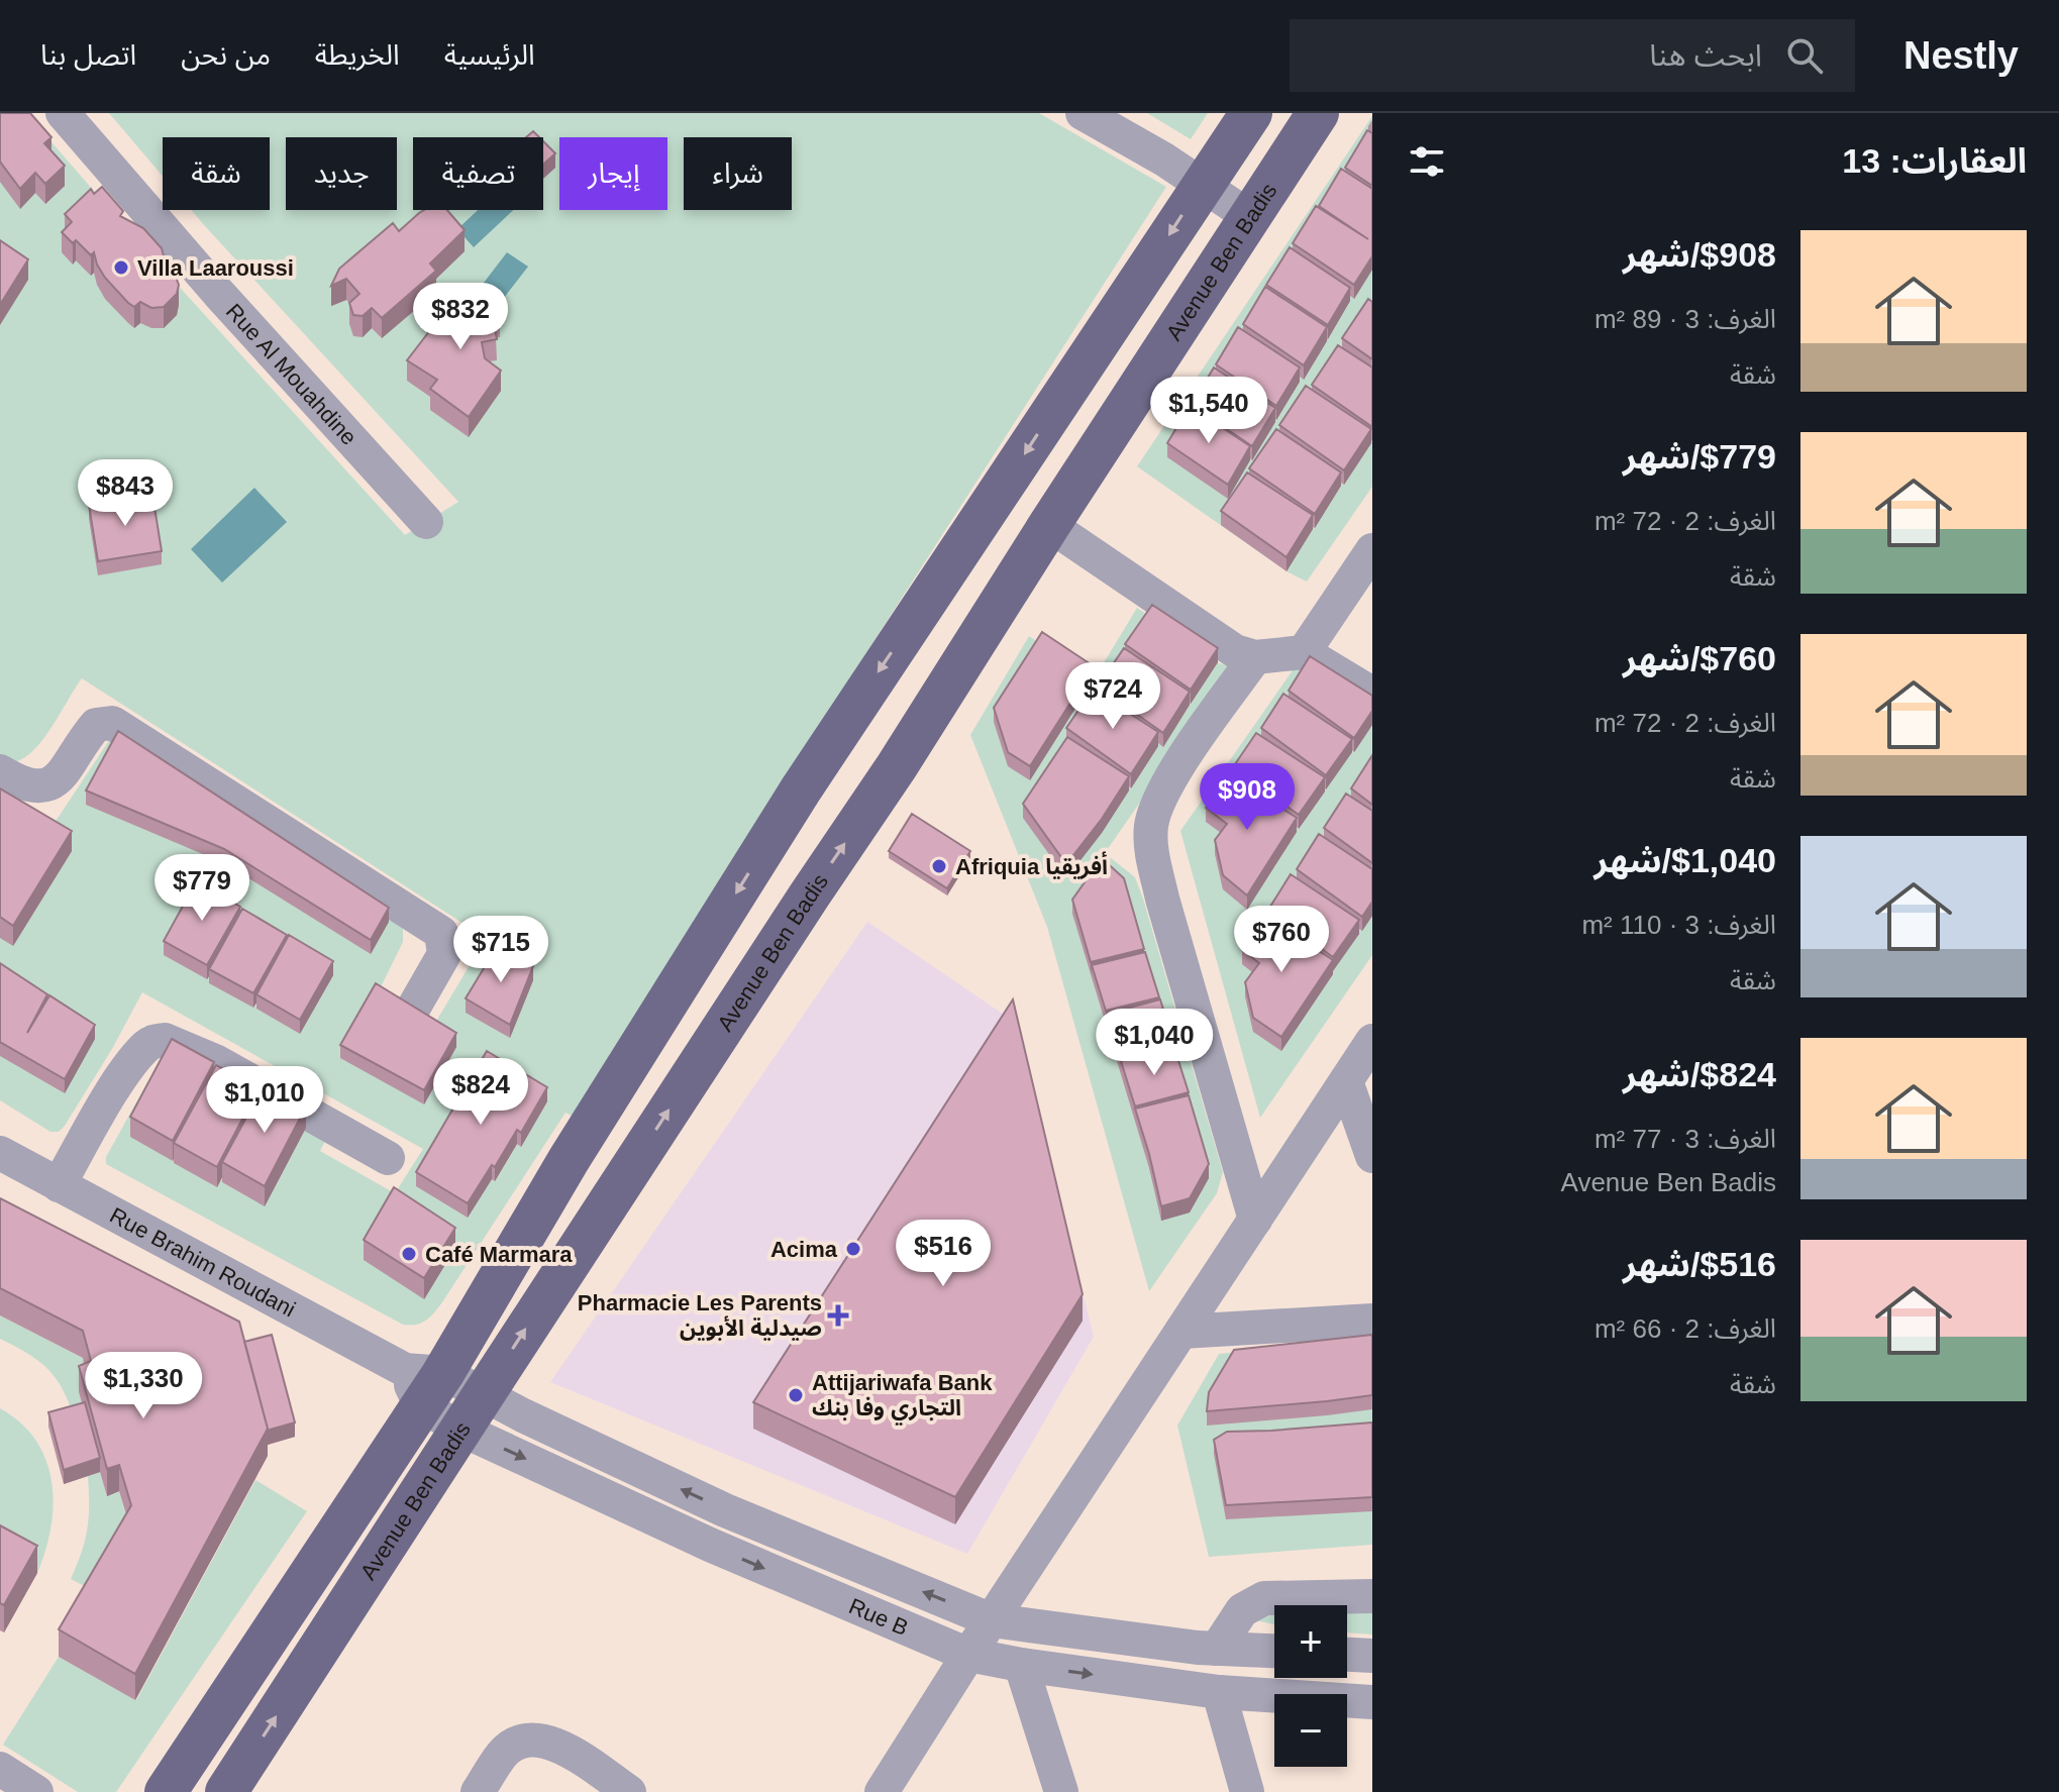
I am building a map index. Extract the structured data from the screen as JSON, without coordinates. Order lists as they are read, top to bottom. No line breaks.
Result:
{"streets":{"main road":["Avenue Ben Badis"],"street":["Rue Al Mouahdine","Rue Brahim Roudani","Rue B"]},"crossings":[["Avenue Ben Badis","Rue B"],["Rue Brahim Roudani","Rue B"]],"places":{"other":["Villa Laaroussi","Afriquia أفريقيا","Acima","Café Marmara","Attijariwafa Bank التجاري وفا بنك"],"health":["Pharmacie Les Parents صيدلية الأبوين"]},"page":{"header":"Nestly","search":"ابحث هنا","nav":["الرئيسية","الخريطة","من نحن","اتصل بنا"],"heading":"العقارات: 13","chip":["شراء","إيجار","تصفية","جديد","شقة"],"list":[{"name":"$908/شهر","note":"الغرف: 3 · 89 m² · شقة"},{"name":"$779/شهر","note":"الغرف: 2 · 72 m² · شقة"},{"name":"$760/شهر","note":"الغرف: 2 · 72 m² · شقة"},{"name":"$1,040/شهر","note":"الغرف: 3 · 110 m² · شقة"},{"name":"$824/شهر","note":"الغرف: 3 · 77 m² · Avenue Ben Badis"},{"name":"$516/شهر","note":"الغرف: 2 · 66 m² · شقة"}],"price":["$832","$1,540","$843","$724","$908","$779","$760","$715","$1,040","$824","$1,010","$516","$1,330"],"map_buttons":["+","−"]}}
